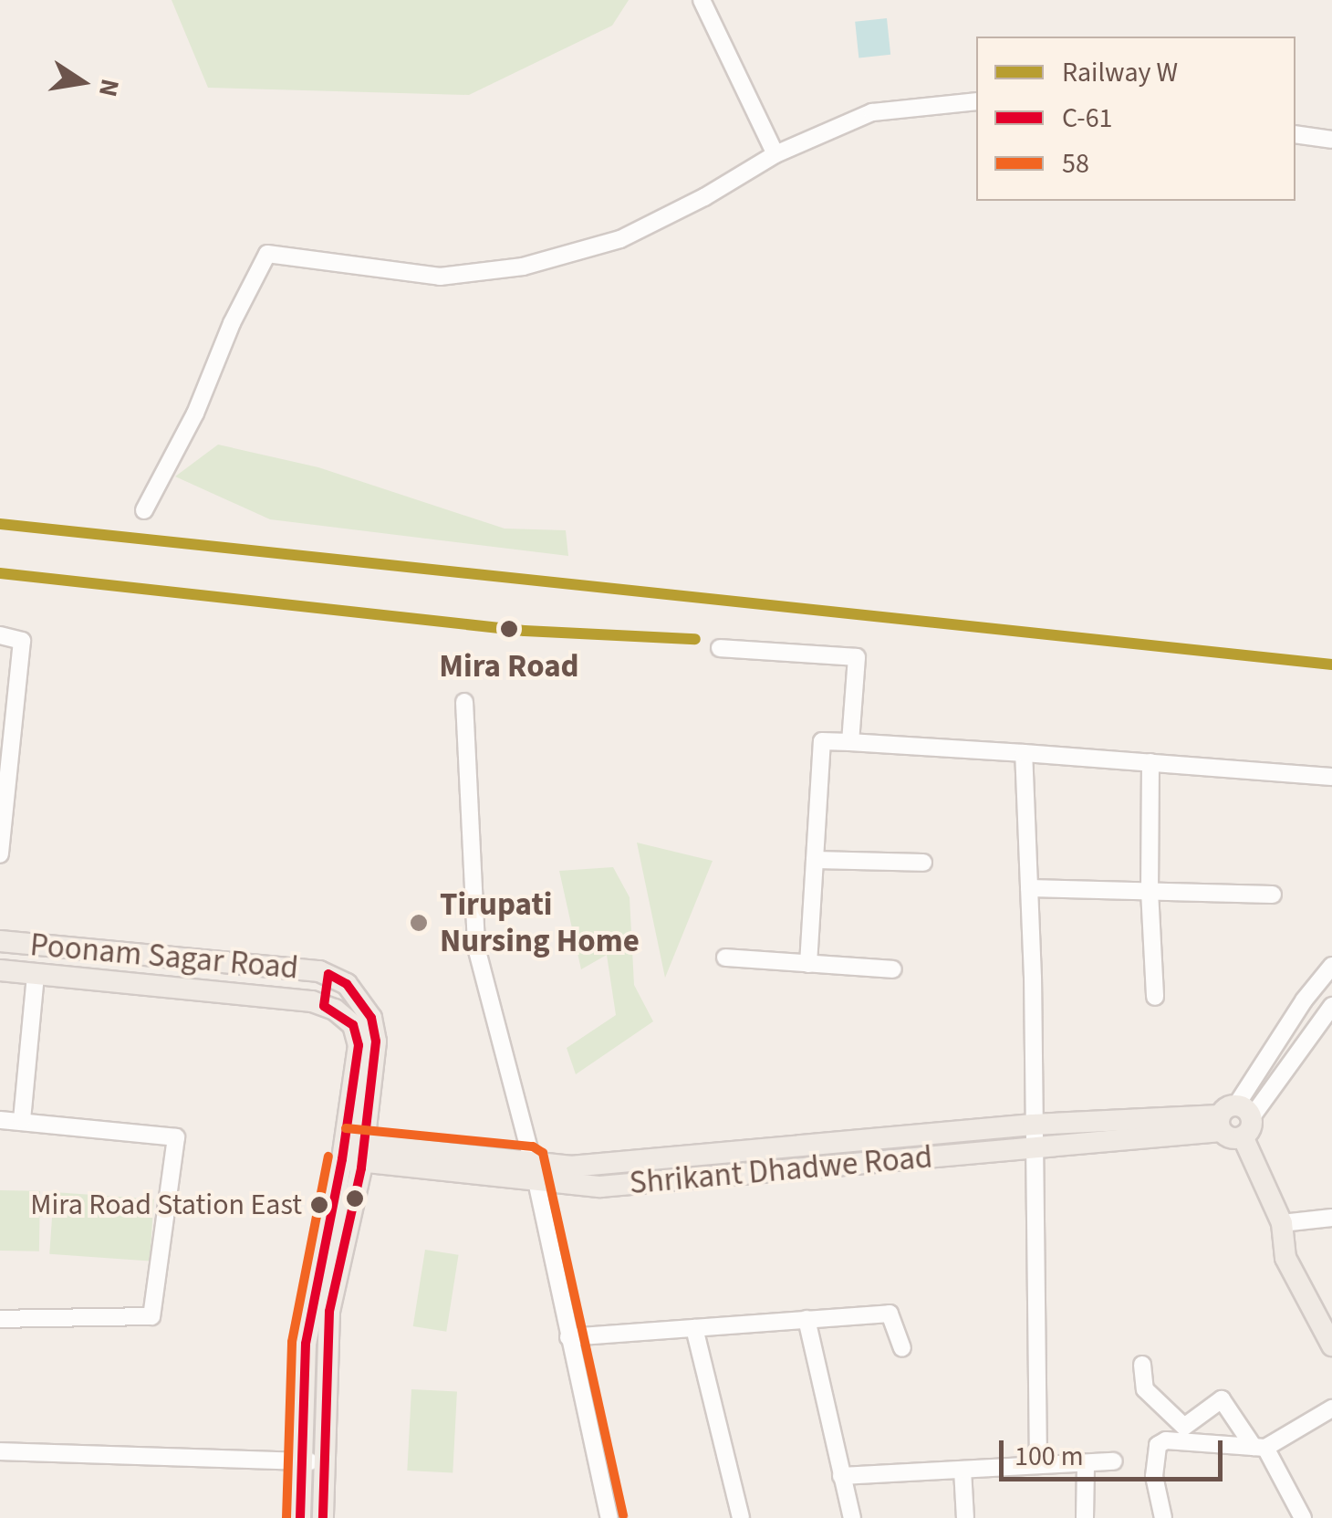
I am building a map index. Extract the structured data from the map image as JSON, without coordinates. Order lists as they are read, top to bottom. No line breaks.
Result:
{"streets":{"main road":["Poonam Sagar Road","Shrikant Dhadwe Road"]},"crossings":[["Poonam Sagar Road","Shrikant Dhadwe Road"]],"places":["Mira Road","Tirupati Nursing Home","Mira Road Station East"],"lines":["rail line W","transit line C-61","transit line 58"],"legend":["Railway W","C-61","58"],"scale_bar":"100 m","north":"right"}
